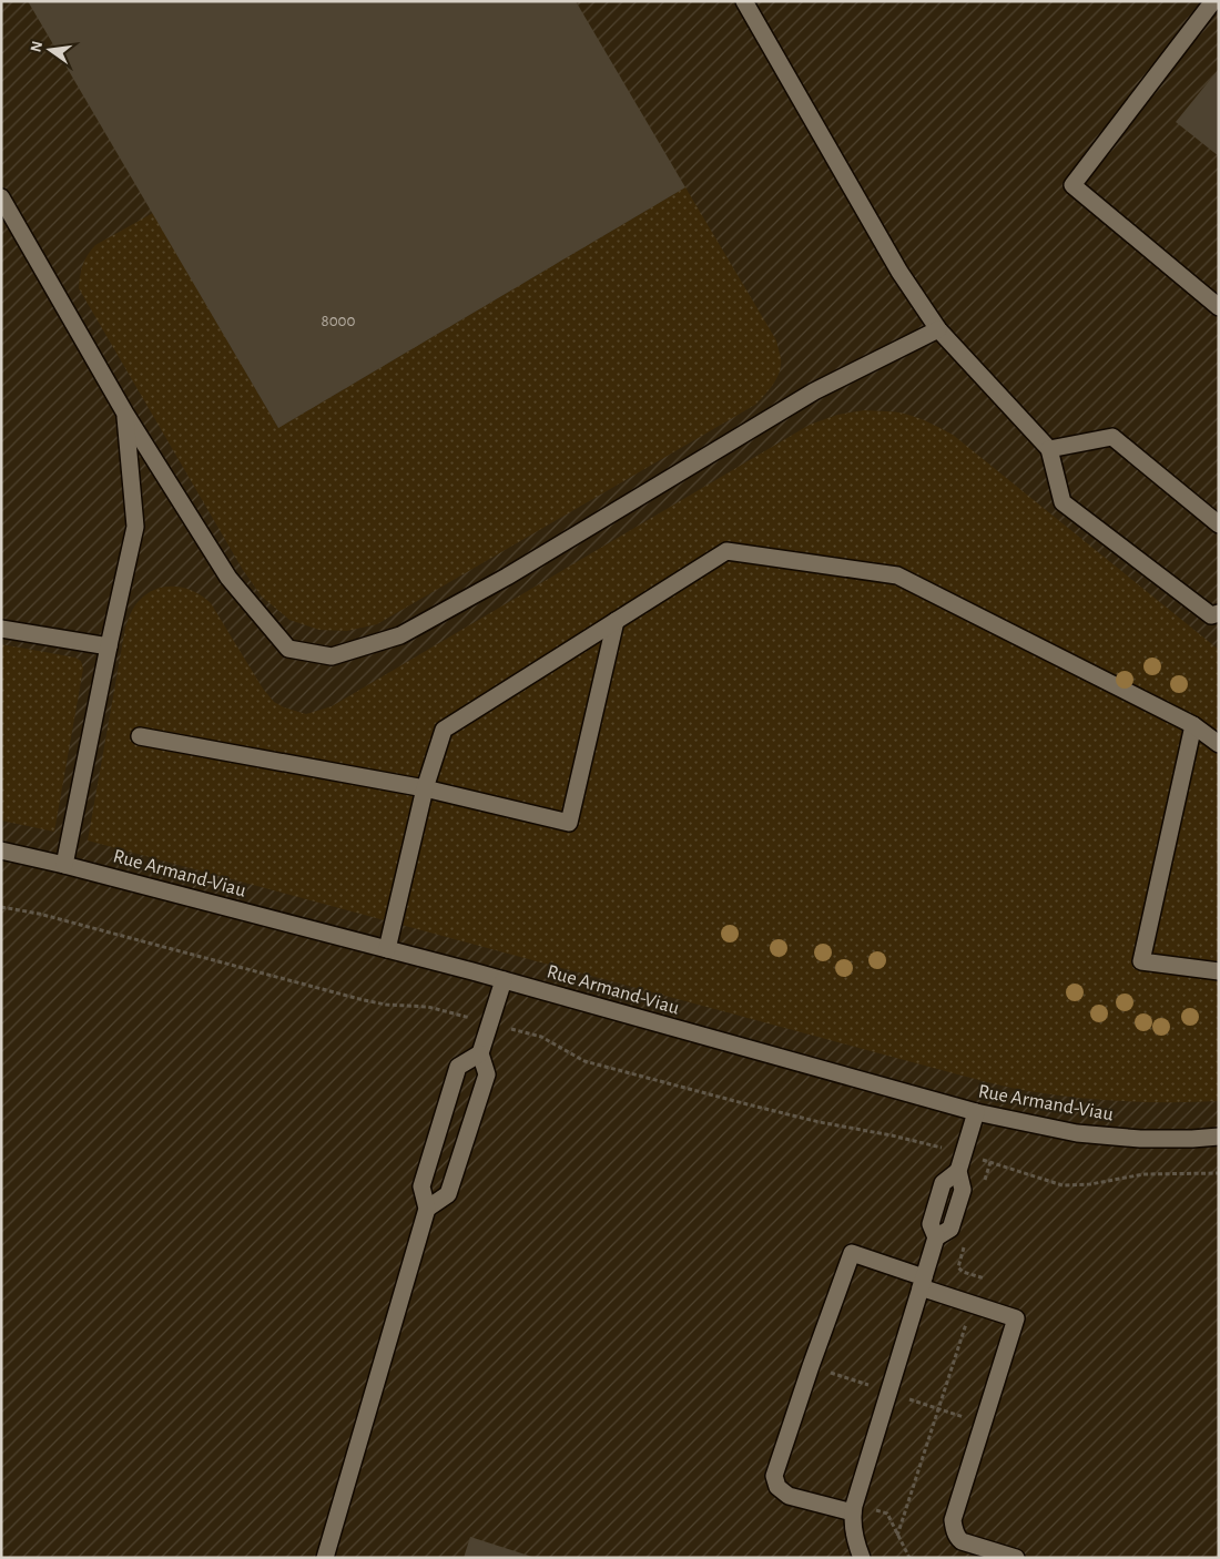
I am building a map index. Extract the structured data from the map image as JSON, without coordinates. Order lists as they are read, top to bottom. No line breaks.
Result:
{"streets":{"street":["Rue Armand-Viau"]},"house_numbers":["8000"],"north":"left"}
